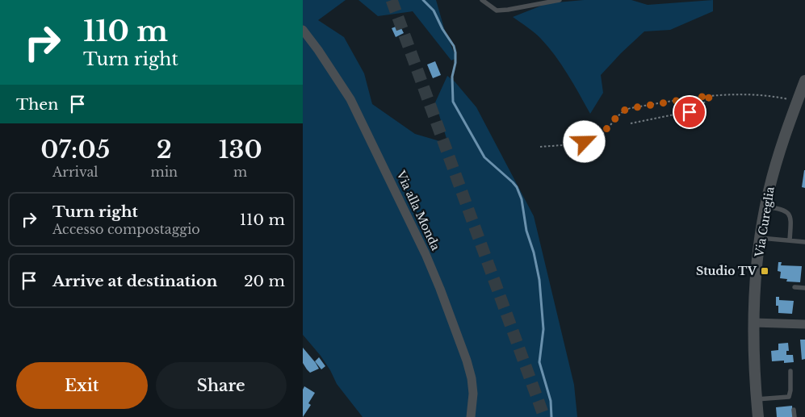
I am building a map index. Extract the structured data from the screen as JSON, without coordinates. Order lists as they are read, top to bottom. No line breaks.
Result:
{"streets":{"street":["Via alla Monda","Via Cureglia"]},"places":{"transit":["Studio TV"]},"page":{"turn":["110 m","Turn right"],"then":"Then","eta":["07:05","Arrival","2","min","130","m"],"list":[{"name":"Turn right","note":"Accesso compostaggio","value":"110 m"},{"name":"Arrive at destination","value":"20 m"}],"buttons":["Exit","Share"]}}
